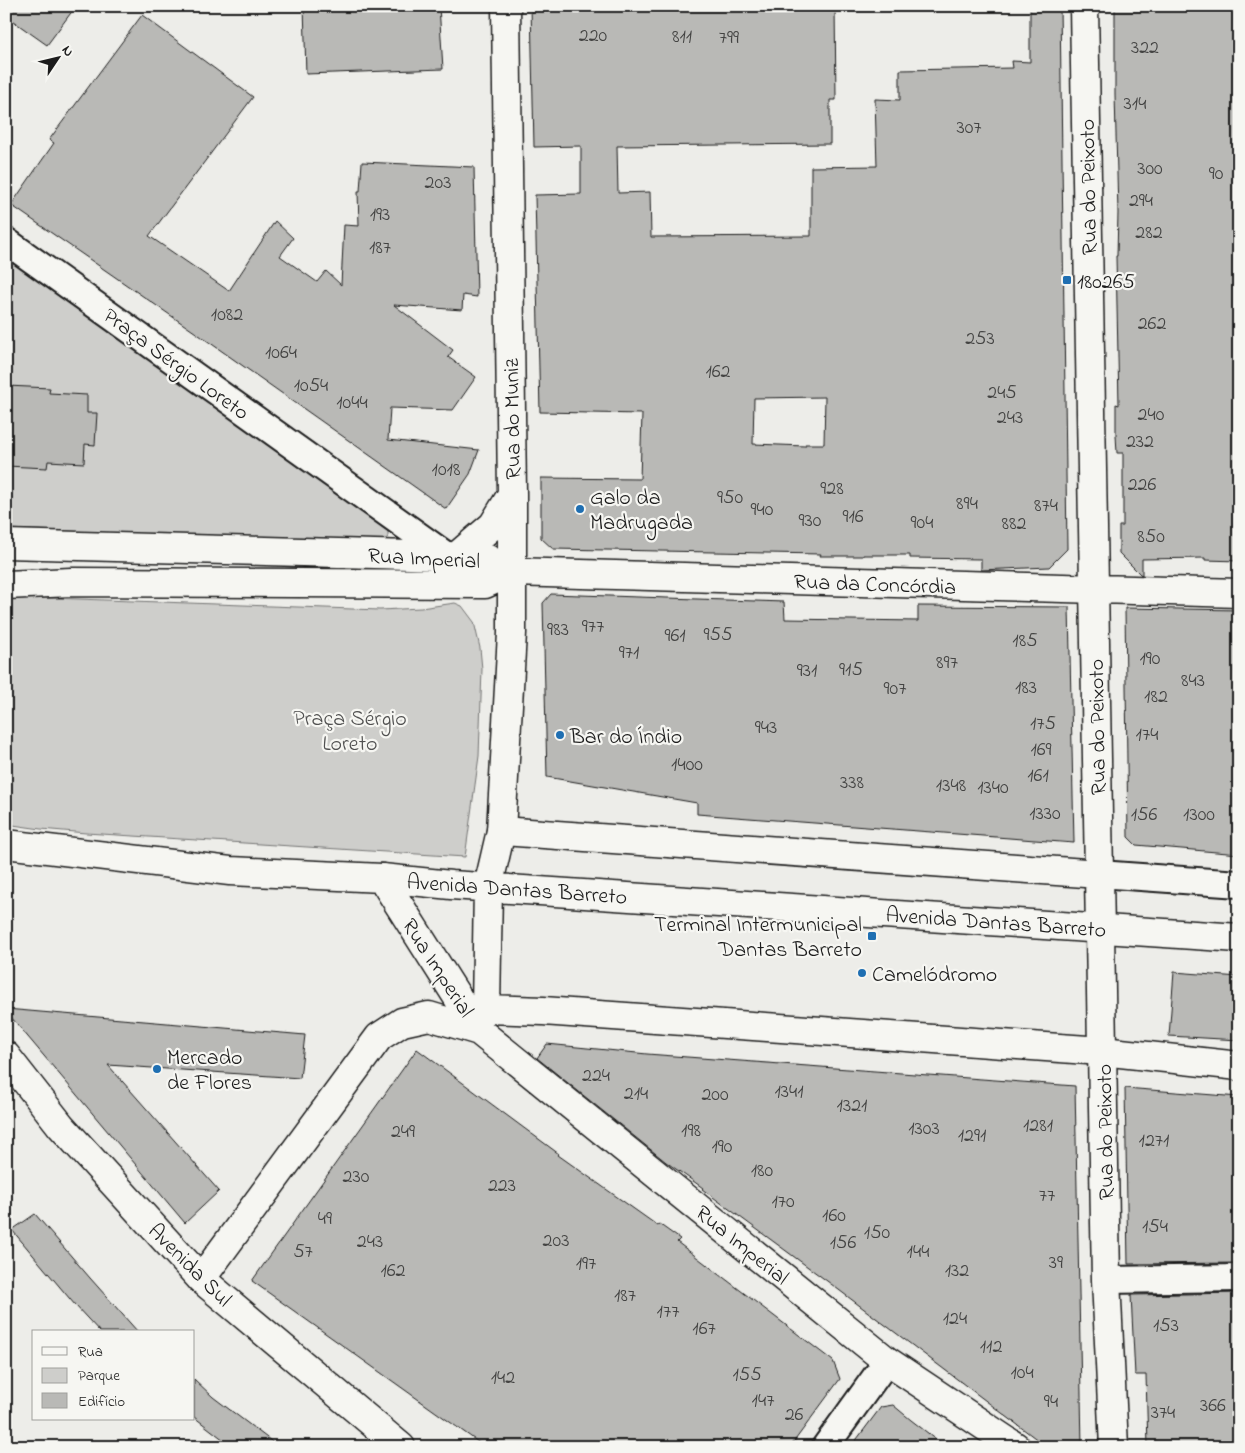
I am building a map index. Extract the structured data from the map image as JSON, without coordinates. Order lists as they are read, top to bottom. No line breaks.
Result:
{"streets":{"main road":["Rua do Peixoto","Rua do Muniz","Rua Imperial","Rua da Concórdia","Avenida Dantas Barreto","Avenida Sul"],"street":["Praça Sérgio Loreto"]},"crossings":[["Rua do Peixoto","Rua da Concórdia"],["Rua do Peixoto","Avenida Dantas Barreto"],["Praça Sérgio Loreto","Rua Imperial"],["Rua do Muniz","Rua Imperial"],["Rua do Muniz","Rua da Concórdia"],["Rua Imperial","Rua da Concórdia"],["Rua Imperial","Avenida Dantas Barreto"]],"parks":["Praça Sérgio Loreto"],"places":{"transit":["180265","Terminal Intermunicipal Dantas Barreto"],"other":["Galo da Madrugada","Bar do Índio","Camelódromo","Mercado de Flores"]},"house_numbers":["220","811","799","322","314","307","300","90","203","294","193","282","187","1082","262","253","1064","162","1054","245","1044","240","243","232","1018","226","928","950","894","874","940","916","930","904","882","850","977","983","955","961","185","971","190","897","915","931","843","183","907","182","175","943","174","169","1400","161","338","1348","1340","1330","156","1300","224","1341","214","200","1321","1281","1303","198","249","1291","1271","190","180","230","223","77","170","160","49","154","150","203","243","156","57","144","39","197","162","132","187","177","124","153","167","112","104","155","142","147","94","366","374","26"],"legend":["Rua","Parque","Edifício"],"north":"top right"}
